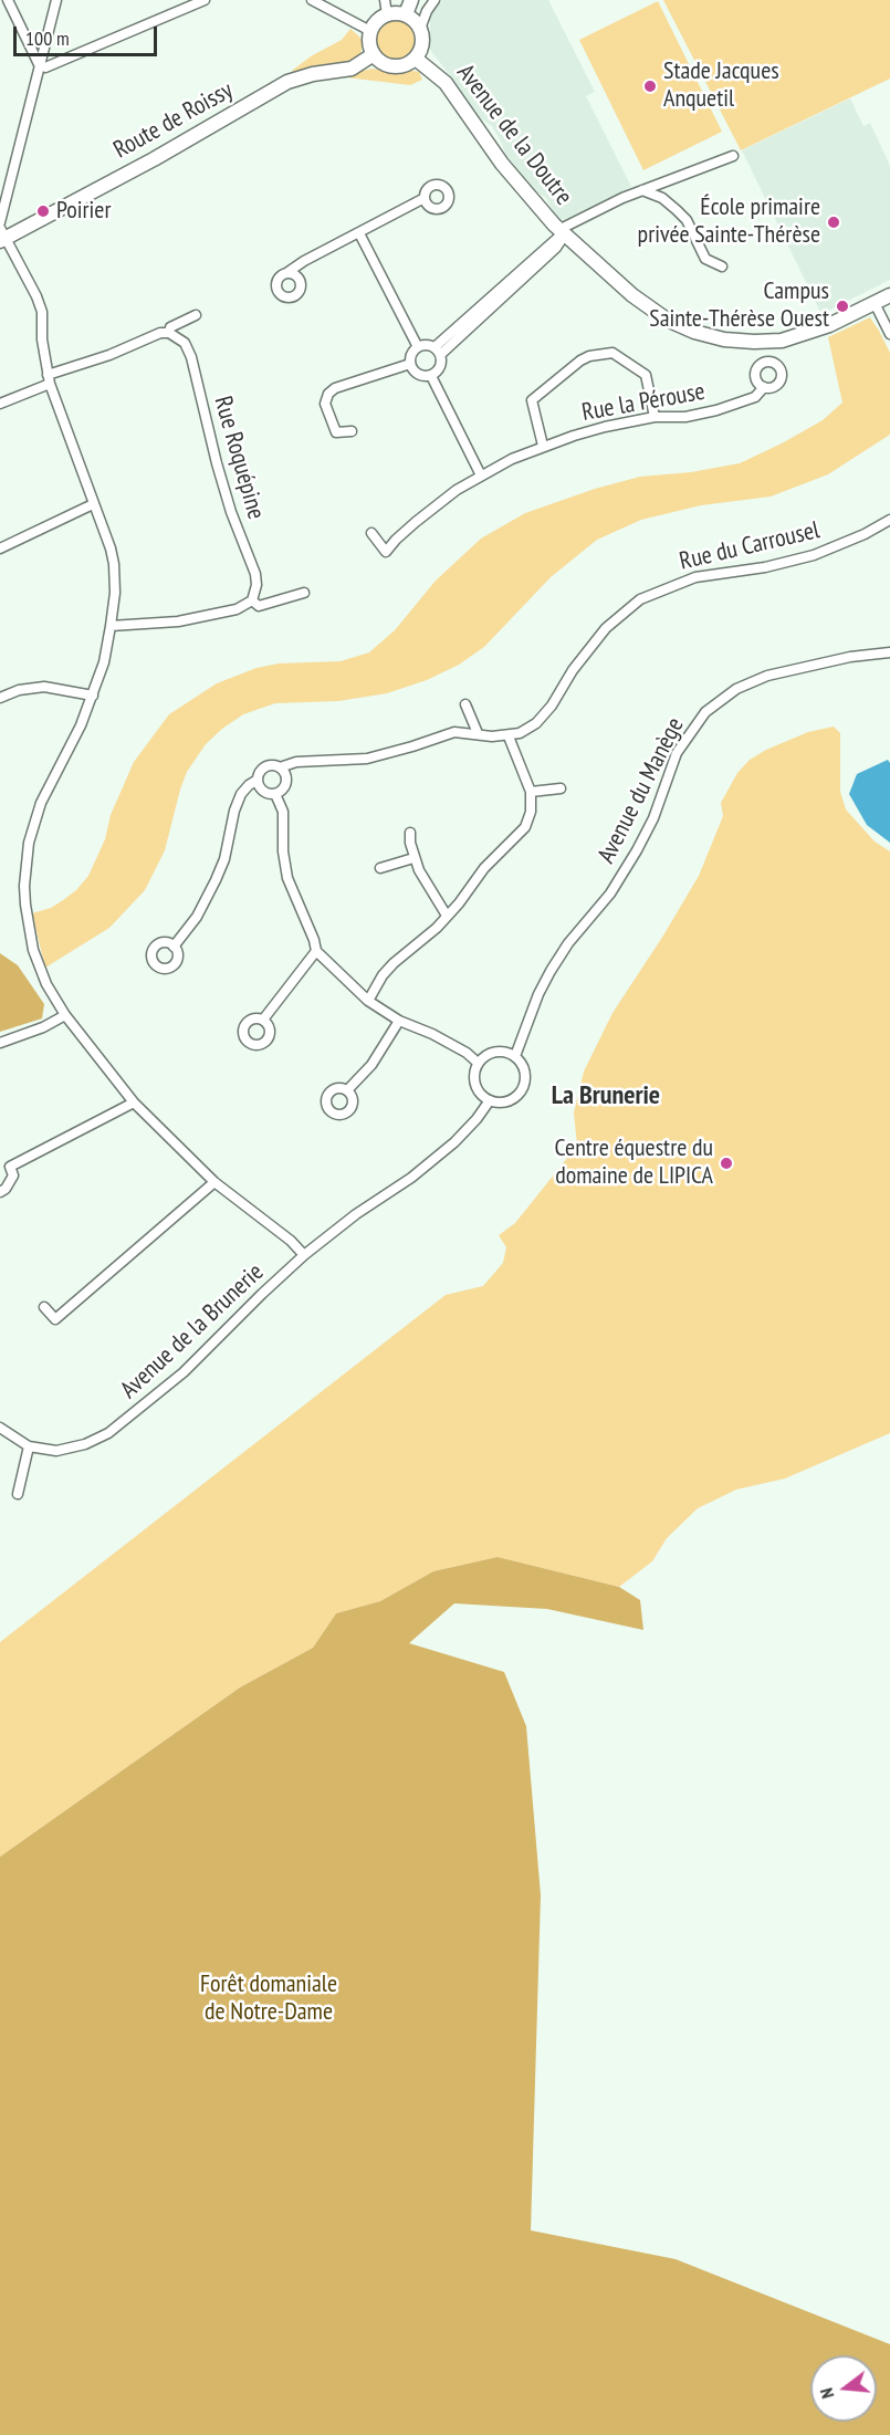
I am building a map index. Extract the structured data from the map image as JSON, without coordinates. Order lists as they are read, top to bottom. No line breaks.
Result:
{"streets":{"main road":["Route de Roissy","Avenue de la Doutre"],"street":["Rue la Pérouse","Rue Roquépine","Rue du Carrousel","Avenue du Manège","Avenue de la Brunerie"]},"crossings":[["Route de Roissy","Avenue de la Doutre"],["Avenue du Manège","Avenue de la Brunerie"]],"districts":["La Brunerie"],"parks":["Forêt domaniale de Notre-Dame"],"places":["Stade Jacques Anquetil","Poirier","École primaire privée Sainte-Thérèse","Campus Sainte-Thérèse Ouest","Centre équestre du domaine de LIPICA"],"scale_bar":"100 m","north":"left"}
